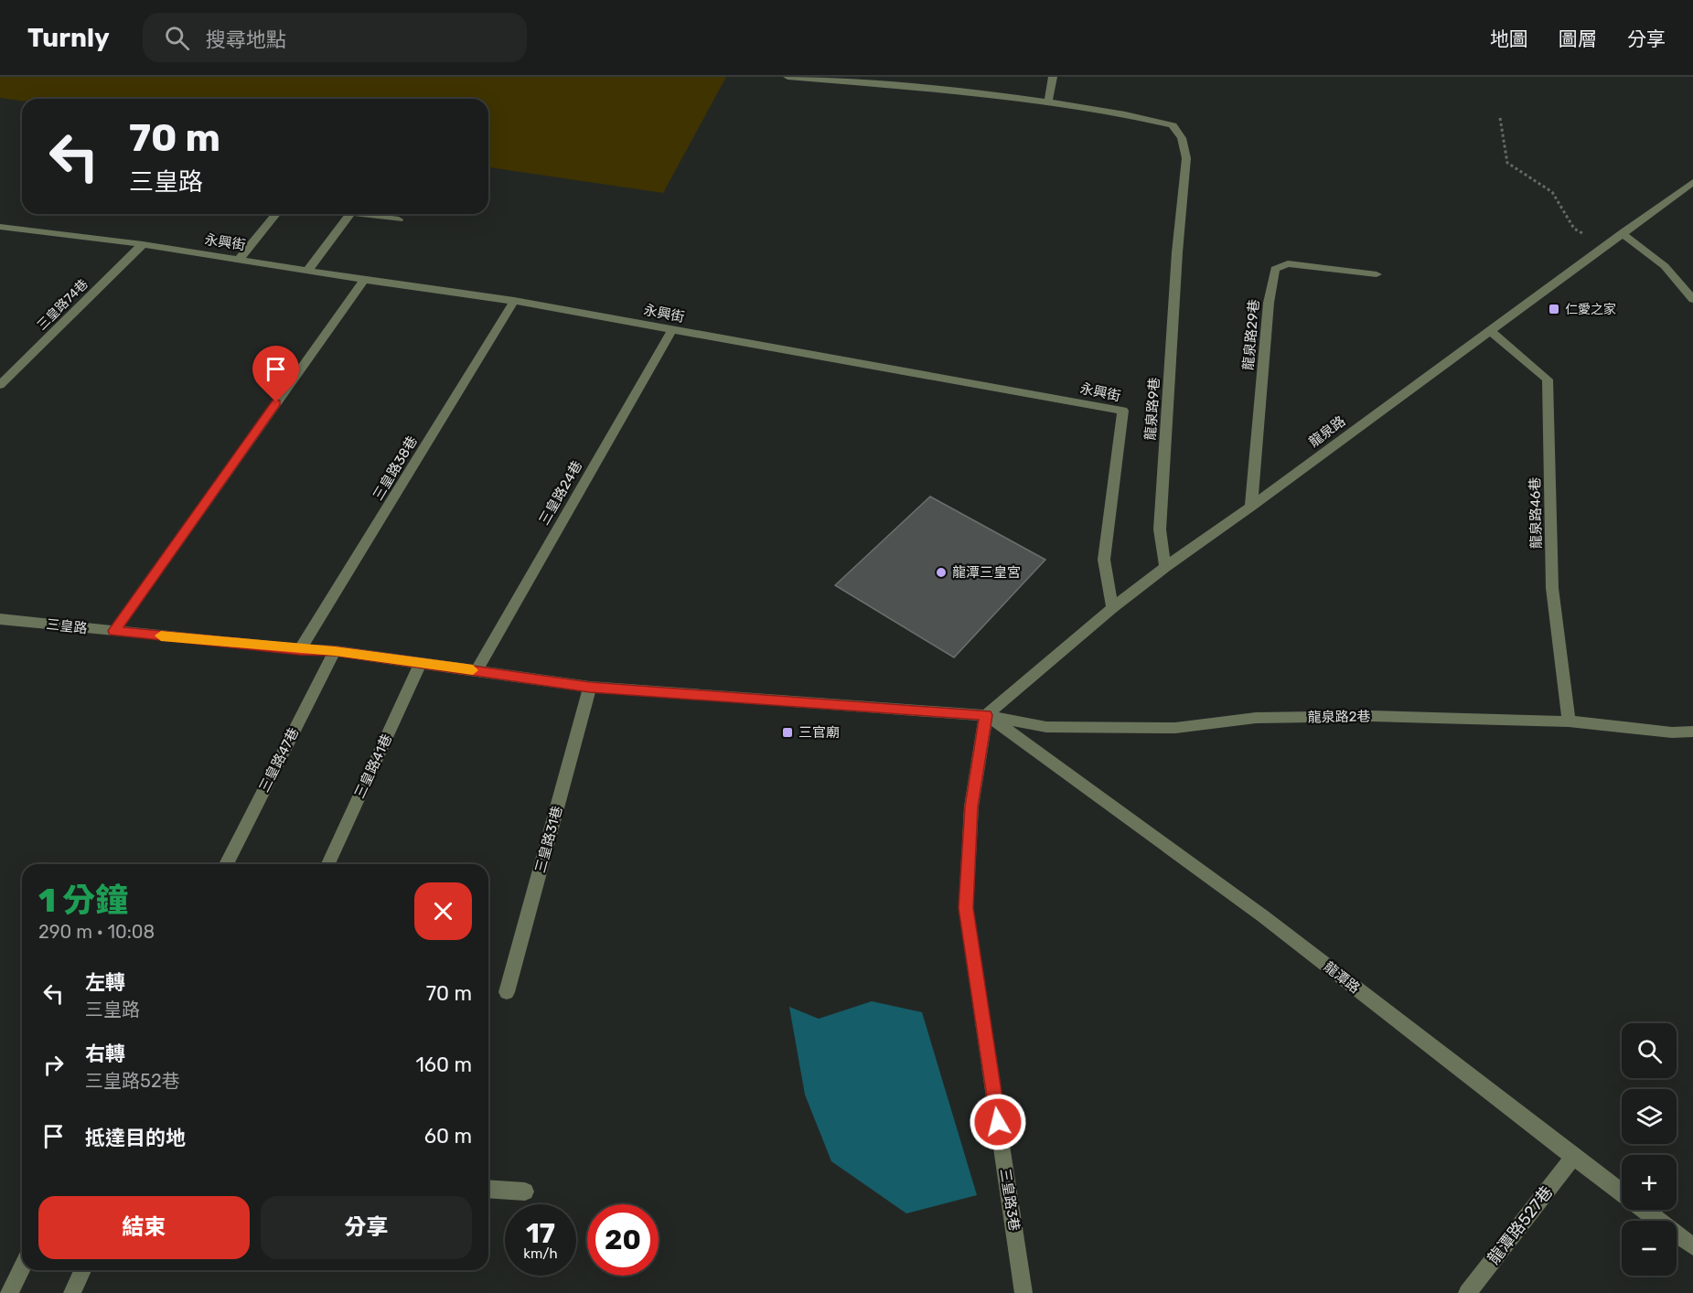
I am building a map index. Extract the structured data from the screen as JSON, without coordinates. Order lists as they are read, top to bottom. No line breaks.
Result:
{"streets":{"street":["永興街","三皇路74巷","龍泉路29巷","龍泉路9巷","龍泉路","三皇路38巷","三皇路24巷","龍泉路46巷","三皇路","龍泉路2巷","三皇路47巷","三皇路41巷","三皇路31巷","龍潭路","三皇路3巷","龍潭路527巷"]},"crossings":[["永興街","三皇路74巷"],["永興街","龍泉路"],["永興街","三皇路38巷"],["永興街","三皇路24巷"],["龍泉路29巷","龍泉路"],["龍泉路9巷","龍泉路"],["龍泉路","龍泉路46巷"],["龍泉路","三皇路"],["龍泉路","龍泉路2巷"],["龍泉路","龍潭路"],["龍泉路","三皇路3巷"],["三皇路38巷","三皇路"],["三皇路24巷","三皇路"],["龍泉路46巷","龍泉路2巷"],["三皇路","龍泉路2巷"],["三皇路","三皇路47巷"],["三皇路","三皇路41巷"],["三皇路","三皇路31巷"],["三皇路","龍潭路"],["三皇路","三皇路3巷"],["龍泉路2巷","龍潭路"],["龍泉路2巷","三皇路3巷"],["龍潭路","三皇路3巷"],["龍潭路","龍潭路527巷"]],"places":{"transit":["仁愛之家","三官廟"],"other":["龍潭三皇宮"]},"page":{"header":"Turnly","search":"搜尋地點","nav":["地圖","圖層","分享"],"turn":["70 m","三皇路"],"heading":["1 分鐘","290 m · 10:08"],"list":[{"name":"左轉","note":"三皇路","value":"70 m"},{"name":"右轉","note":"三皇路52巷","value":"160 m"},{"name":"抵達目的地","value":"60 m"}],"map_buttons":["+","−"],"buttons":["結束","分享"],"speed":"17 km/h","limit":"20"}}
